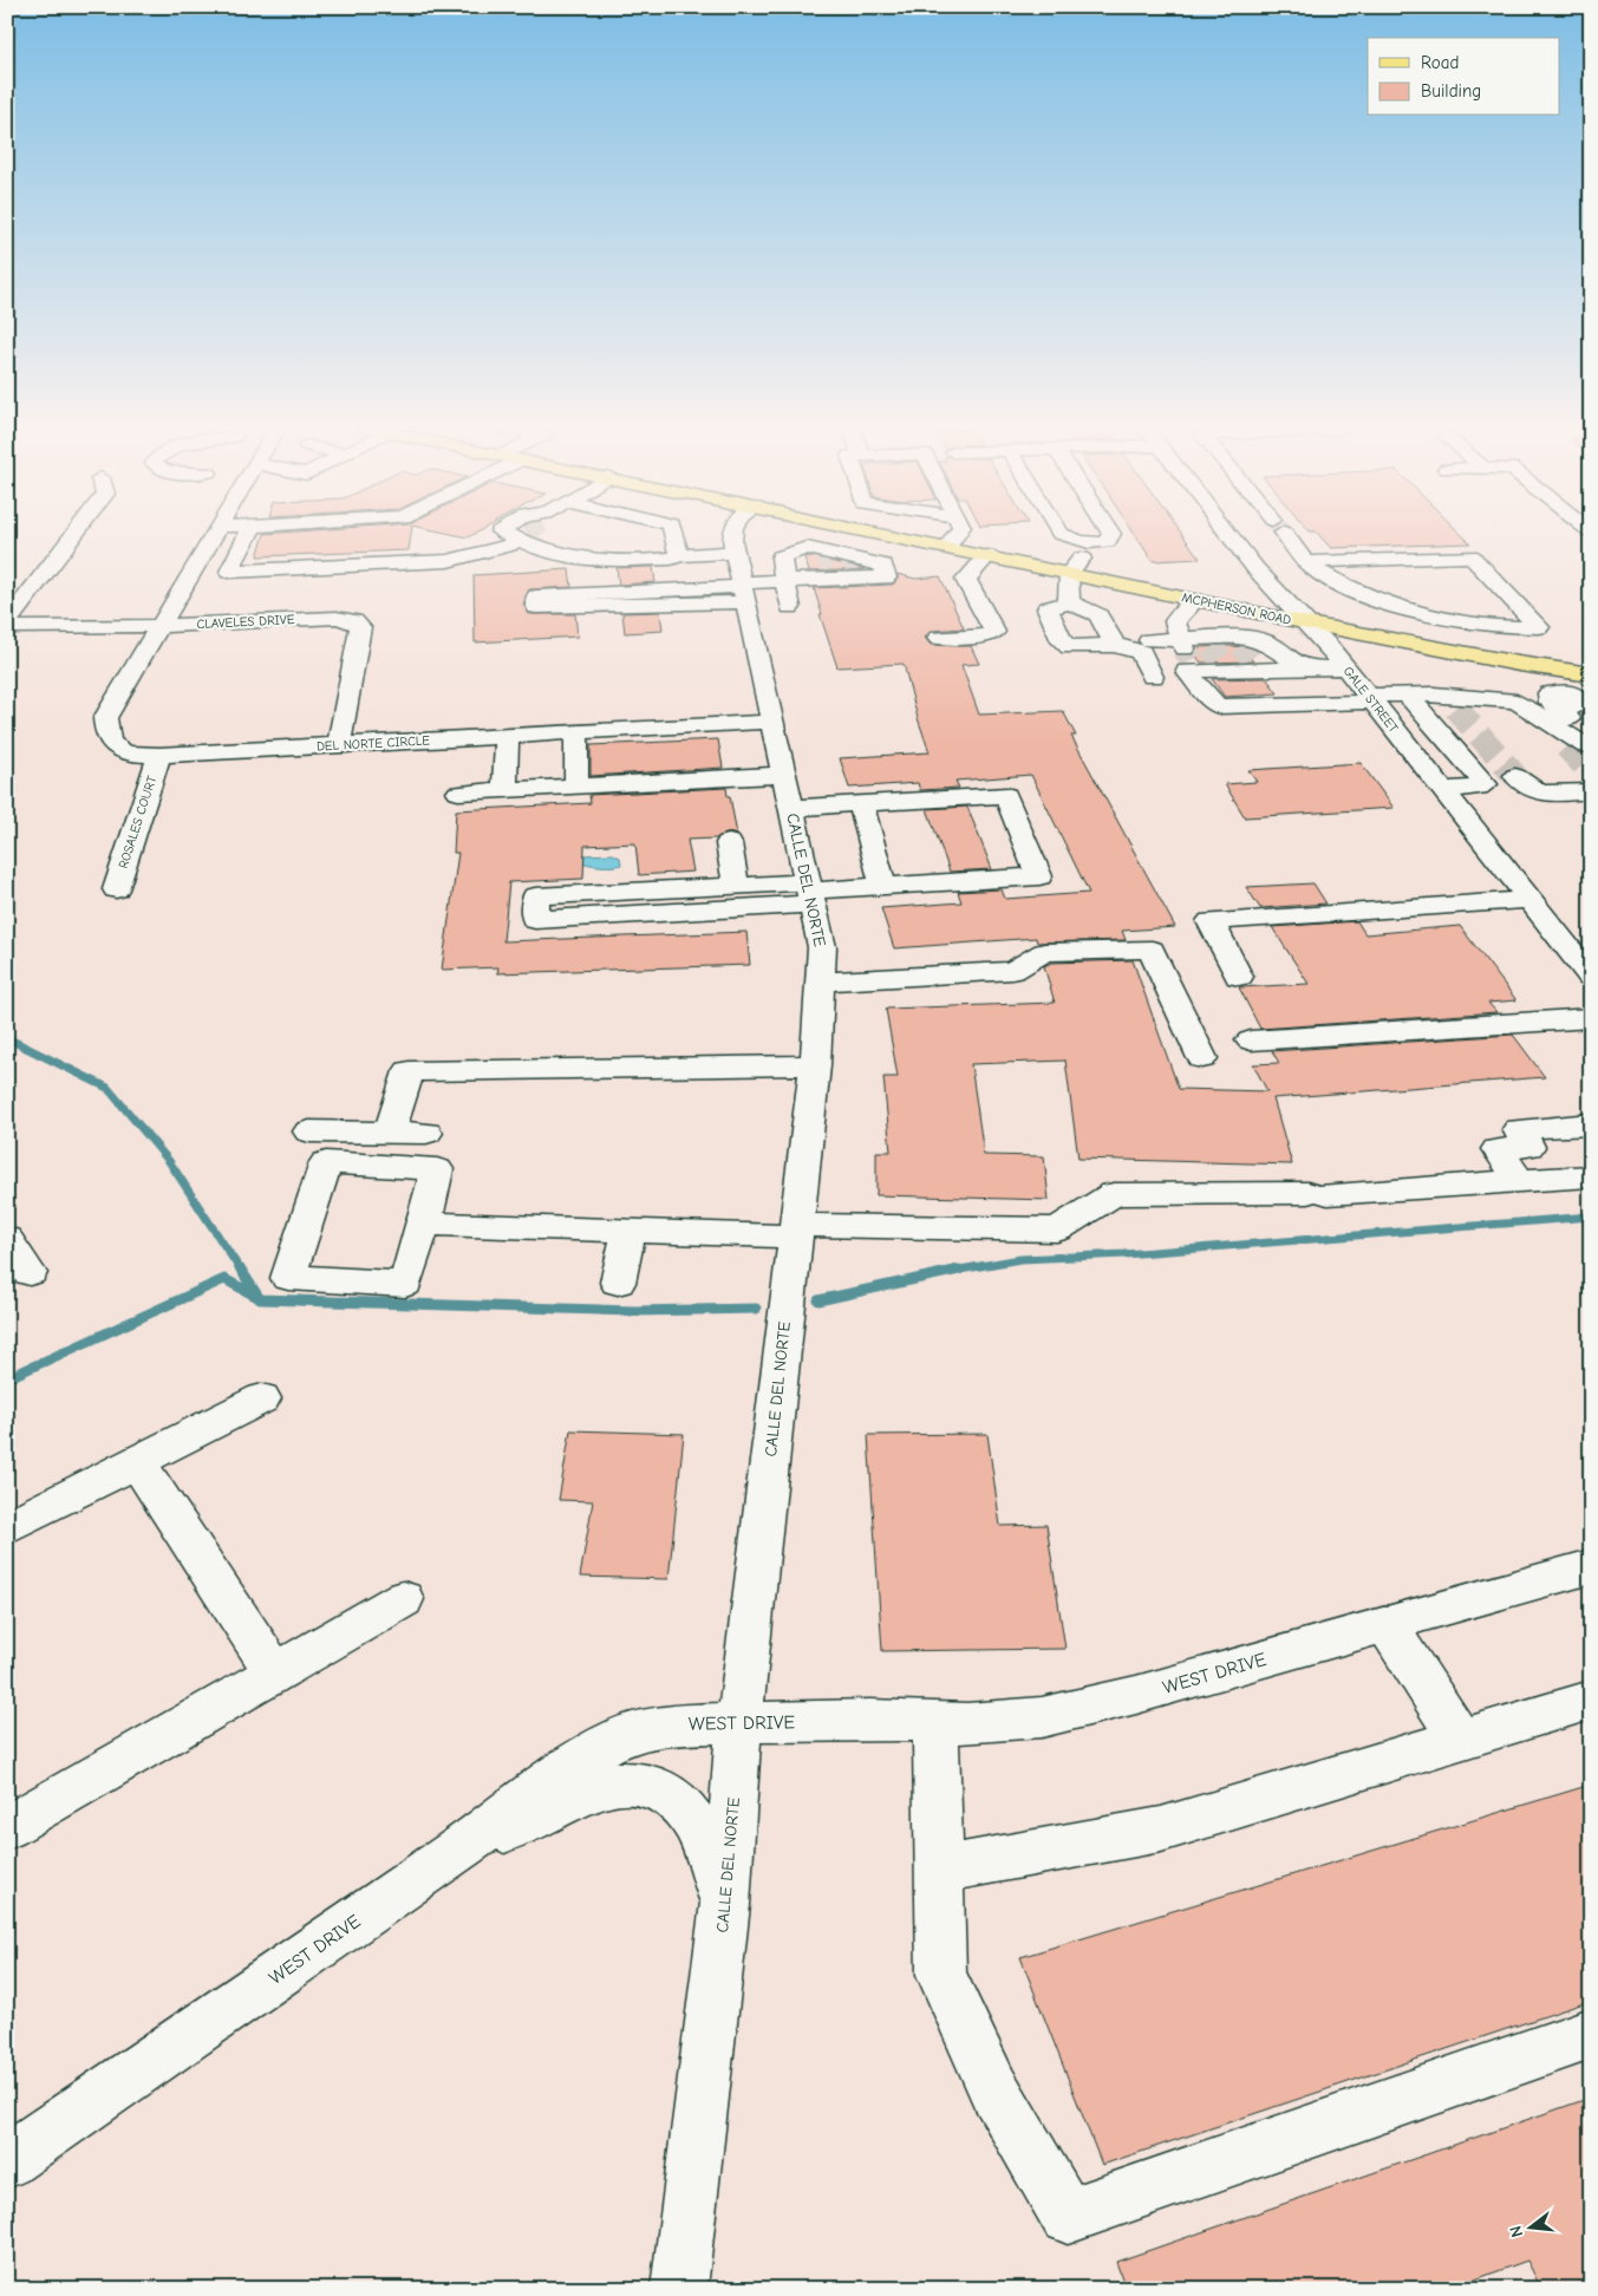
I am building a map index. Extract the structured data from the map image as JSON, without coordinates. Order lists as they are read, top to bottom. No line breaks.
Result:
{"streets":{"main road":["MCPHERSON ROAD"],"street":["CLAVELES DRIVE","GALE STREET","DEL NORTE CIRCLE","ROSALES COURT","CALLE DEL NORTE","WEST DRIVE"]},"crossings":[["MCPHERSON ROAD","GALE STREET"],["CLAVELES DRIVE","DEL NORTE CIRCLE"],["DEL NORTE CIRCLE","ROSALES COURT"],["DEL NORTE CIRCLE","CALLE DEL NORTE"],["CALLE DEL NORTE","WEST DRIVE"]],"legend":["Road","Building"],"north":"left"}
